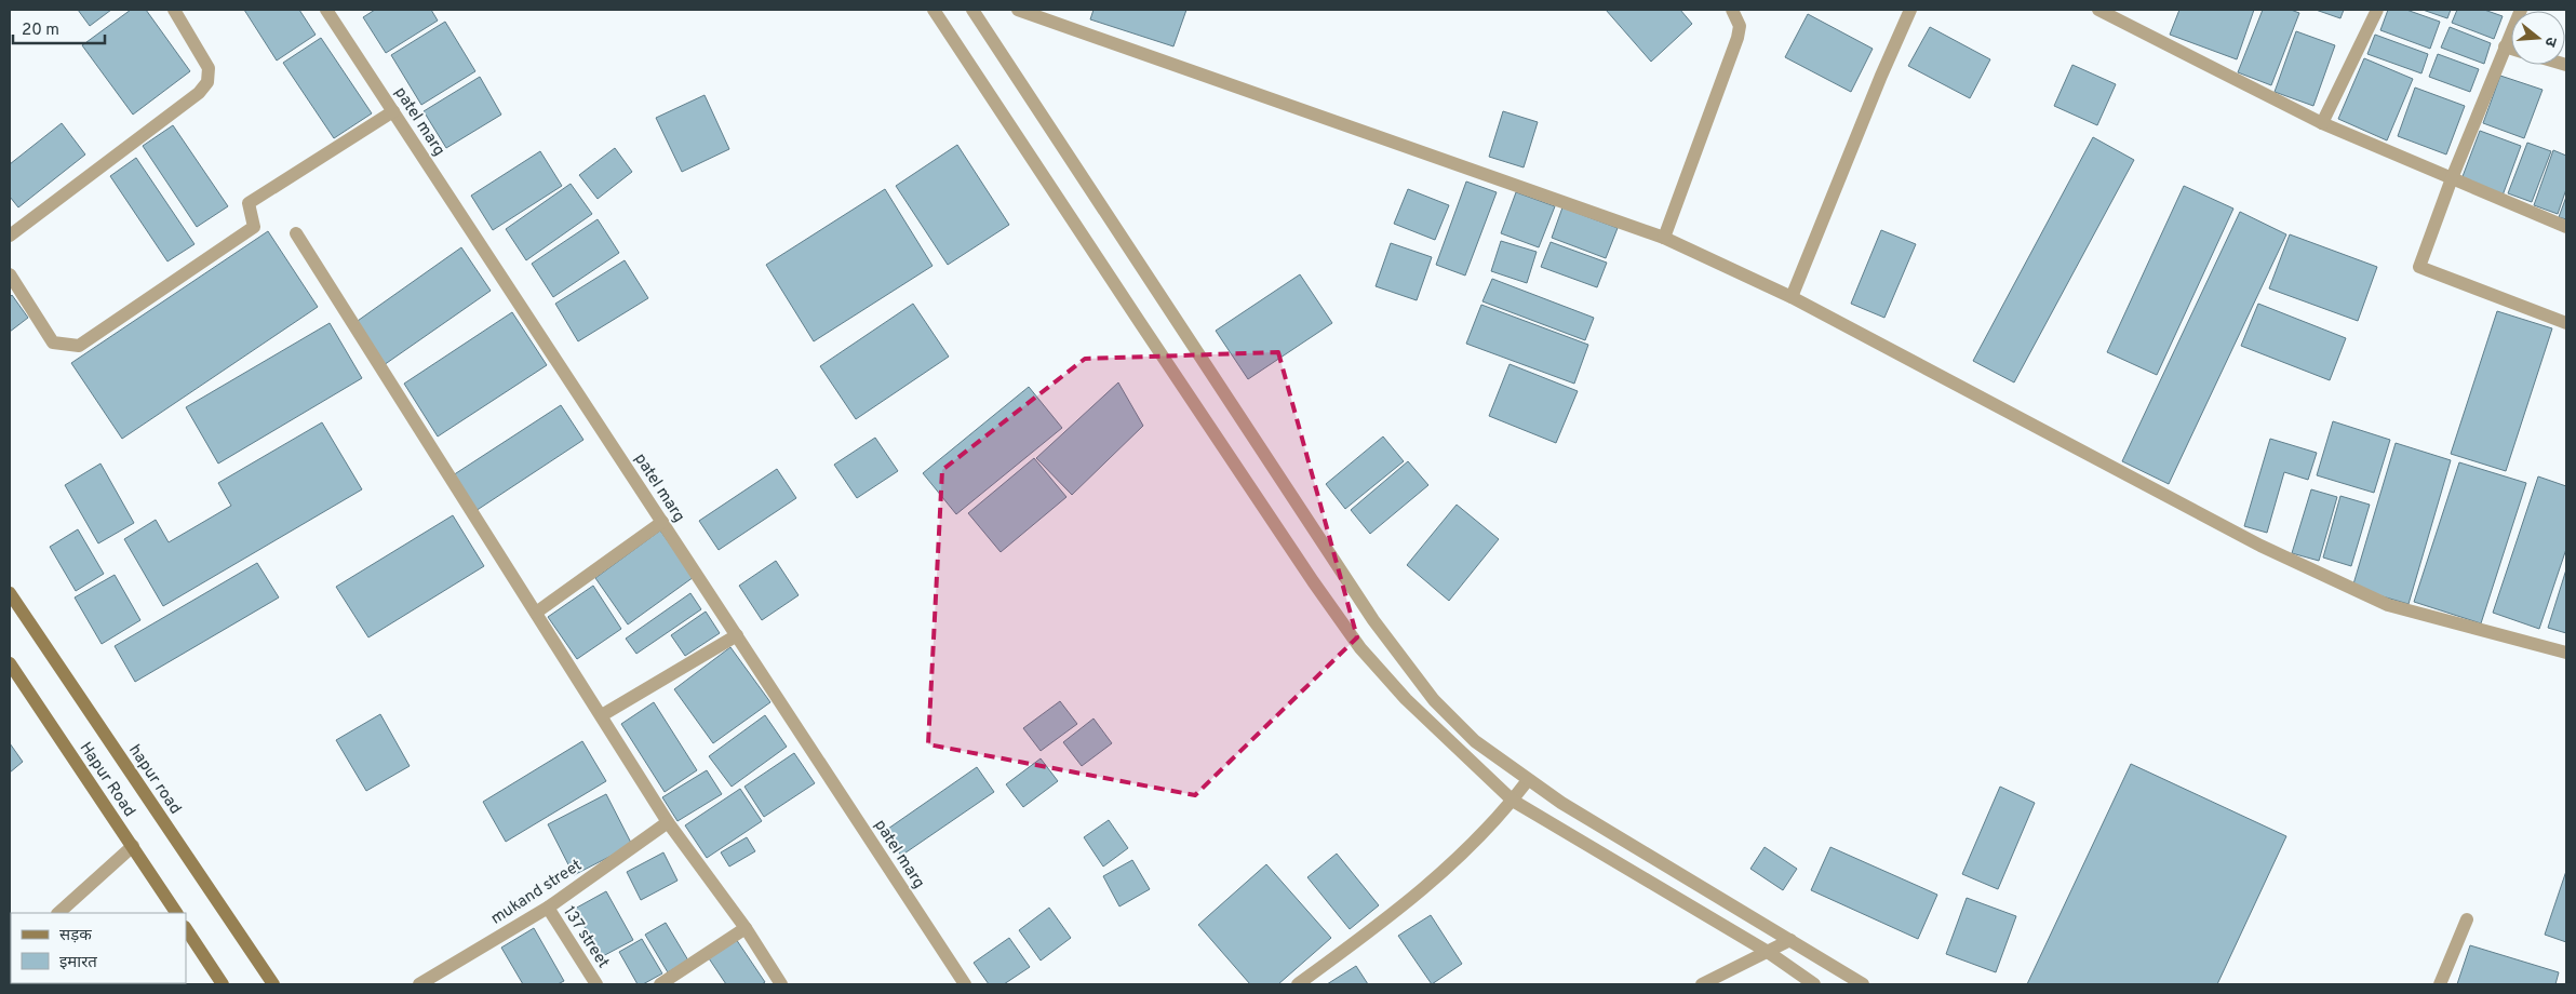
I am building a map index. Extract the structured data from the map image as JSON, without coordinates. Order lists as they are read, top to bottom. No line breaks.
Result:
{"streets":{"main road":["Hapur Road","hapur road"],"street":["patel marg","mukand street","137 street"]},"crossings":[["mukand street","137 street"]],"legend":["सड़क","इमारत"],"scale_bar":"20 m","north":"right"}
